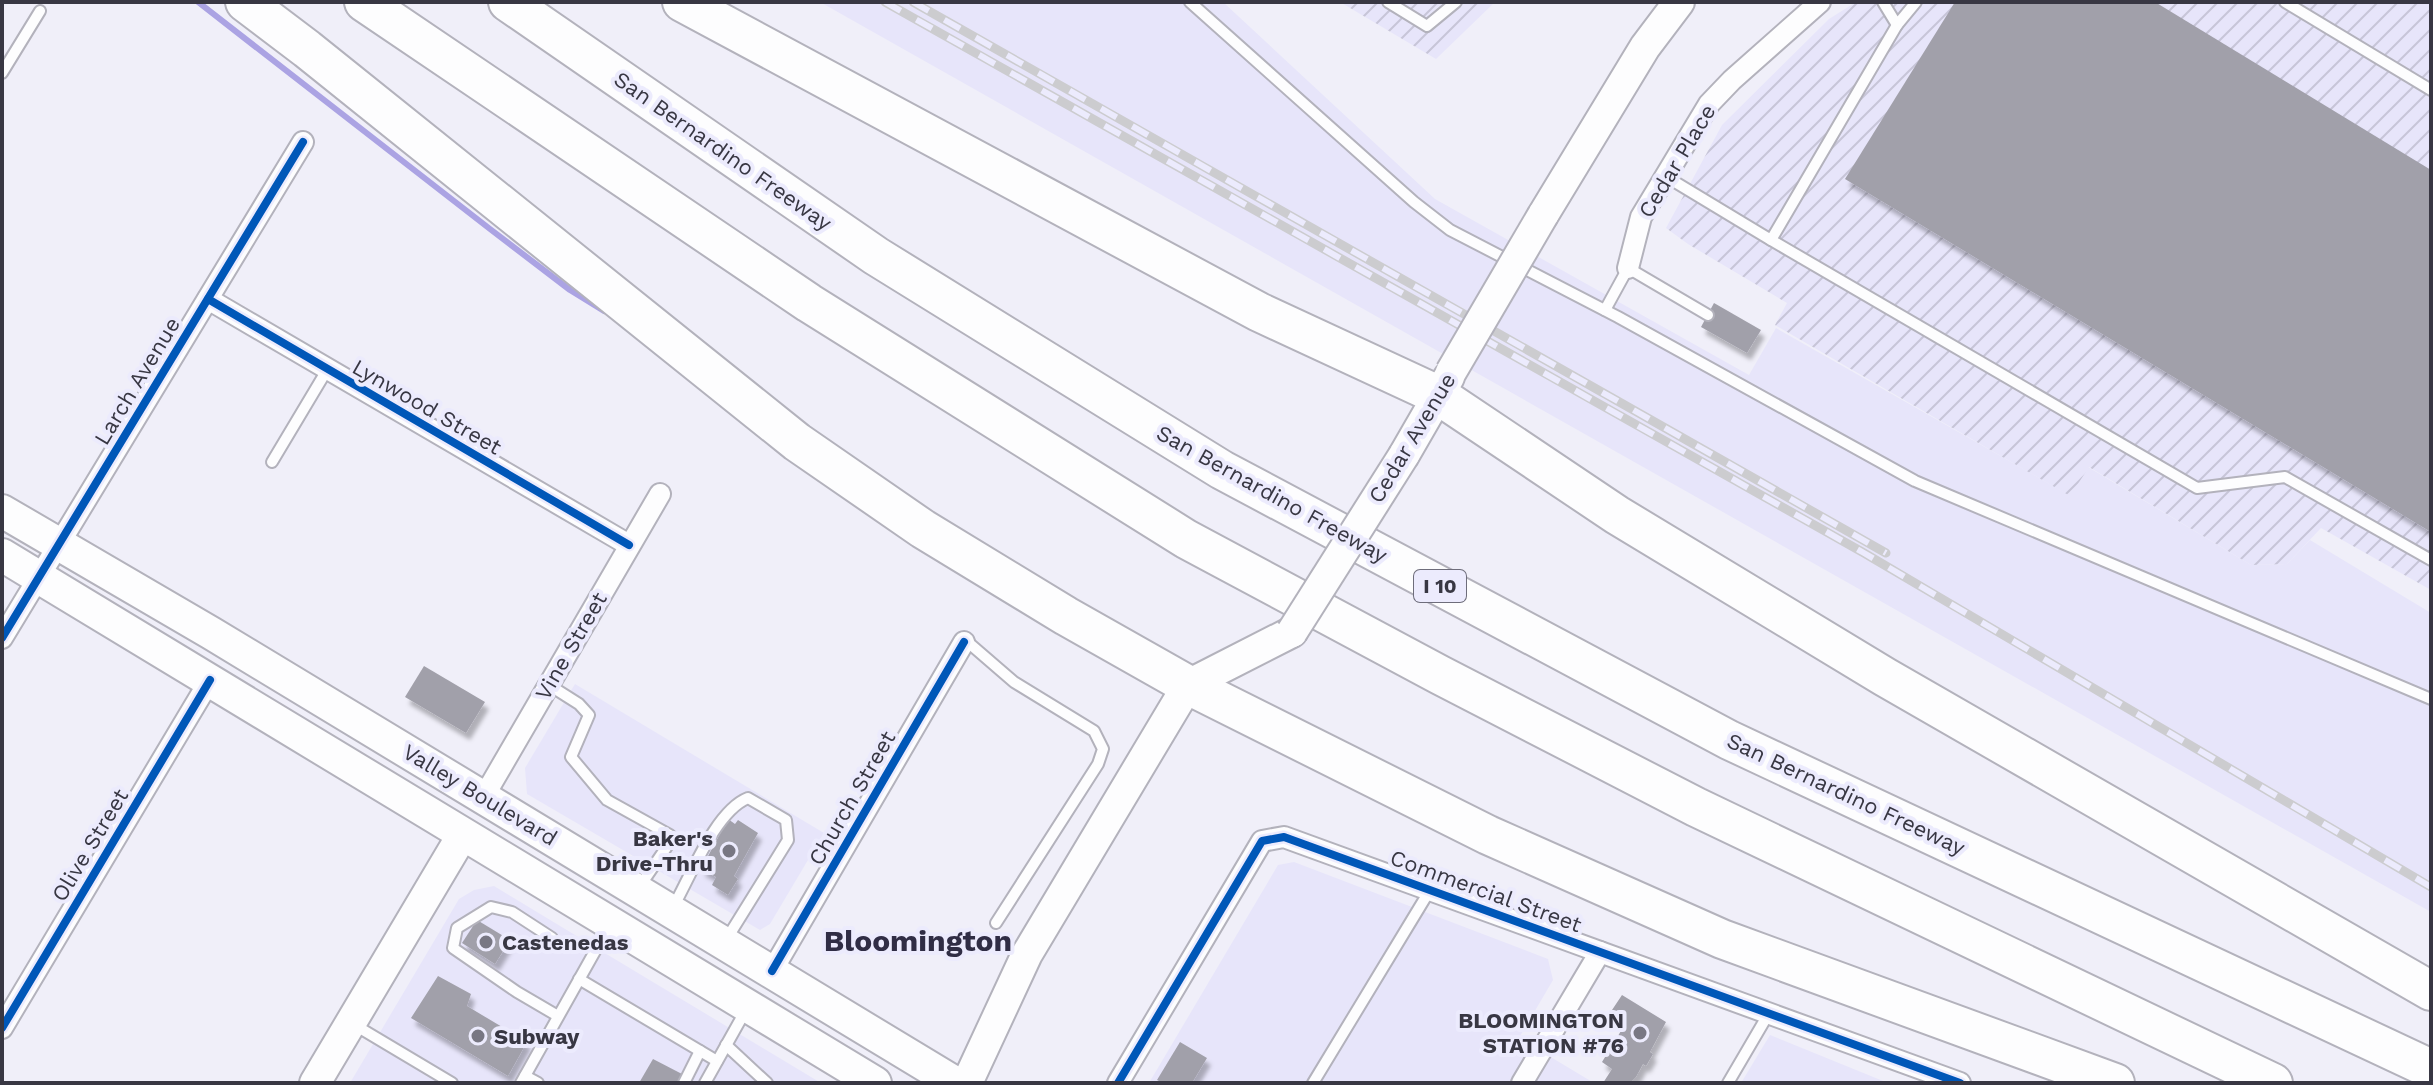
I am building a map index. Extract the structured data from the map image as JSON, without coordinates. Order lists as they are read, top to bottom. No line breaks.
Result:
{"streets":{"highway":["San Bernardino Freeway","I 10"],"main road":["Cedar Avenue","Valley Boulevard"],"street":["Cedar Place","Larch Avenue","Lynwood Street","Vine Street","Church Street","Olive Street","Commercial Street"]},"crossings":[["Larch Avenue","Lynwood Street"],["Larch Avenue","Valley Boulevard"],["Lynwood Street","Vine Street"],["Vine Street","Valley Boulevard"],["Valley Boulevard","Church Street"],["Valley Boulevard","Olive Street"]],"districts":["Bloomington"],"places":["Baker's Drive-Thru","Castenedas","BLOOMINGTON STATION #76","Subway"]}
